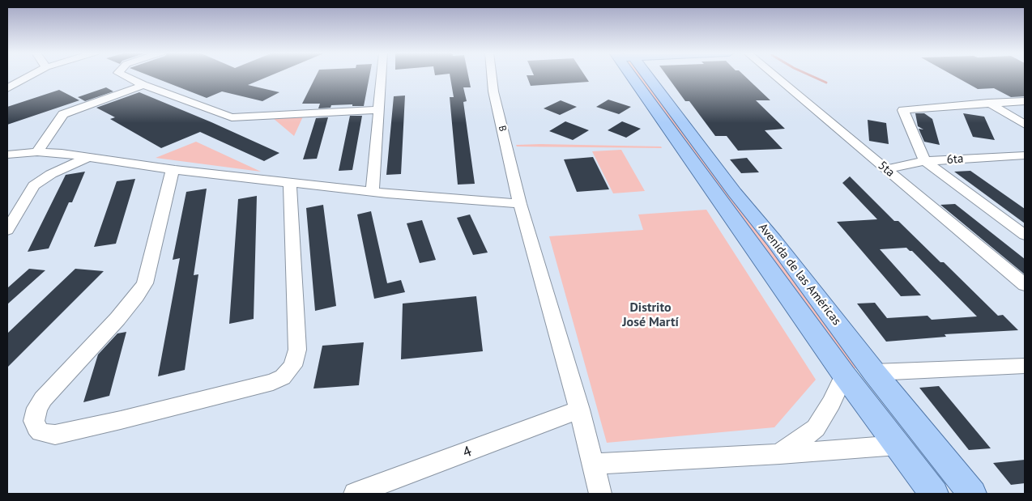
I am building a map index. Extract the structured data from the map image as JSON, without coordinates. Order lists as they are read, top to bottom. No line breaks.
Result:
{"streets":{"main road":["Avenida de las Américas"],"street":["B","6ta","5ta","4"]},"crossings":[["B","4"],["6ta","5ta"]],"districts":["Distrito José Martí"]}
